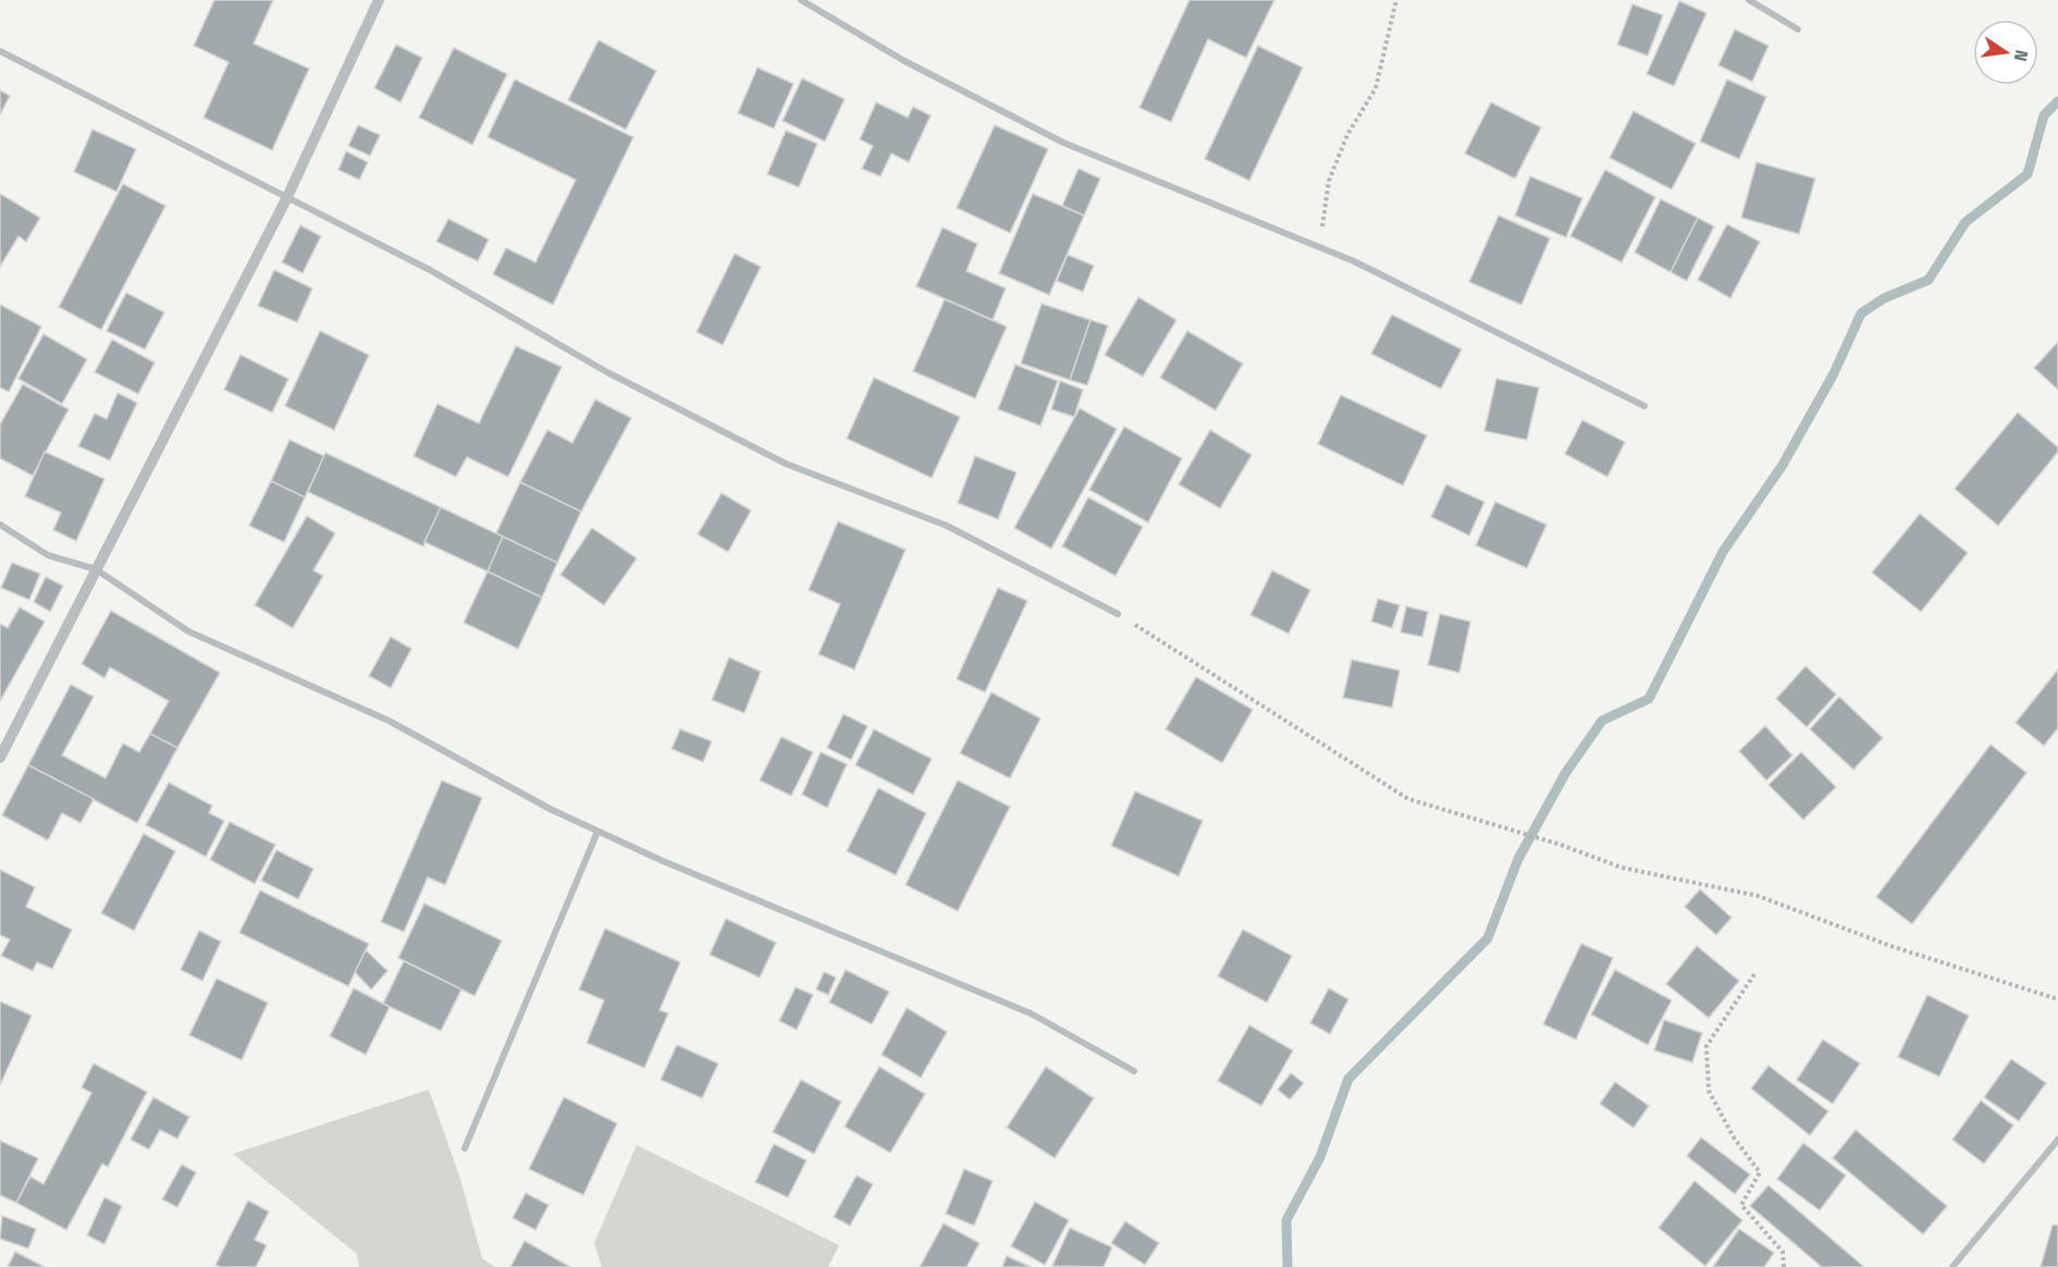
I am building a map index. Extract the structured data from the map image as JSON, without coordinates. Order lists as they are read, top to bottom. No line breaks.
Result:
{"north":"right"}
